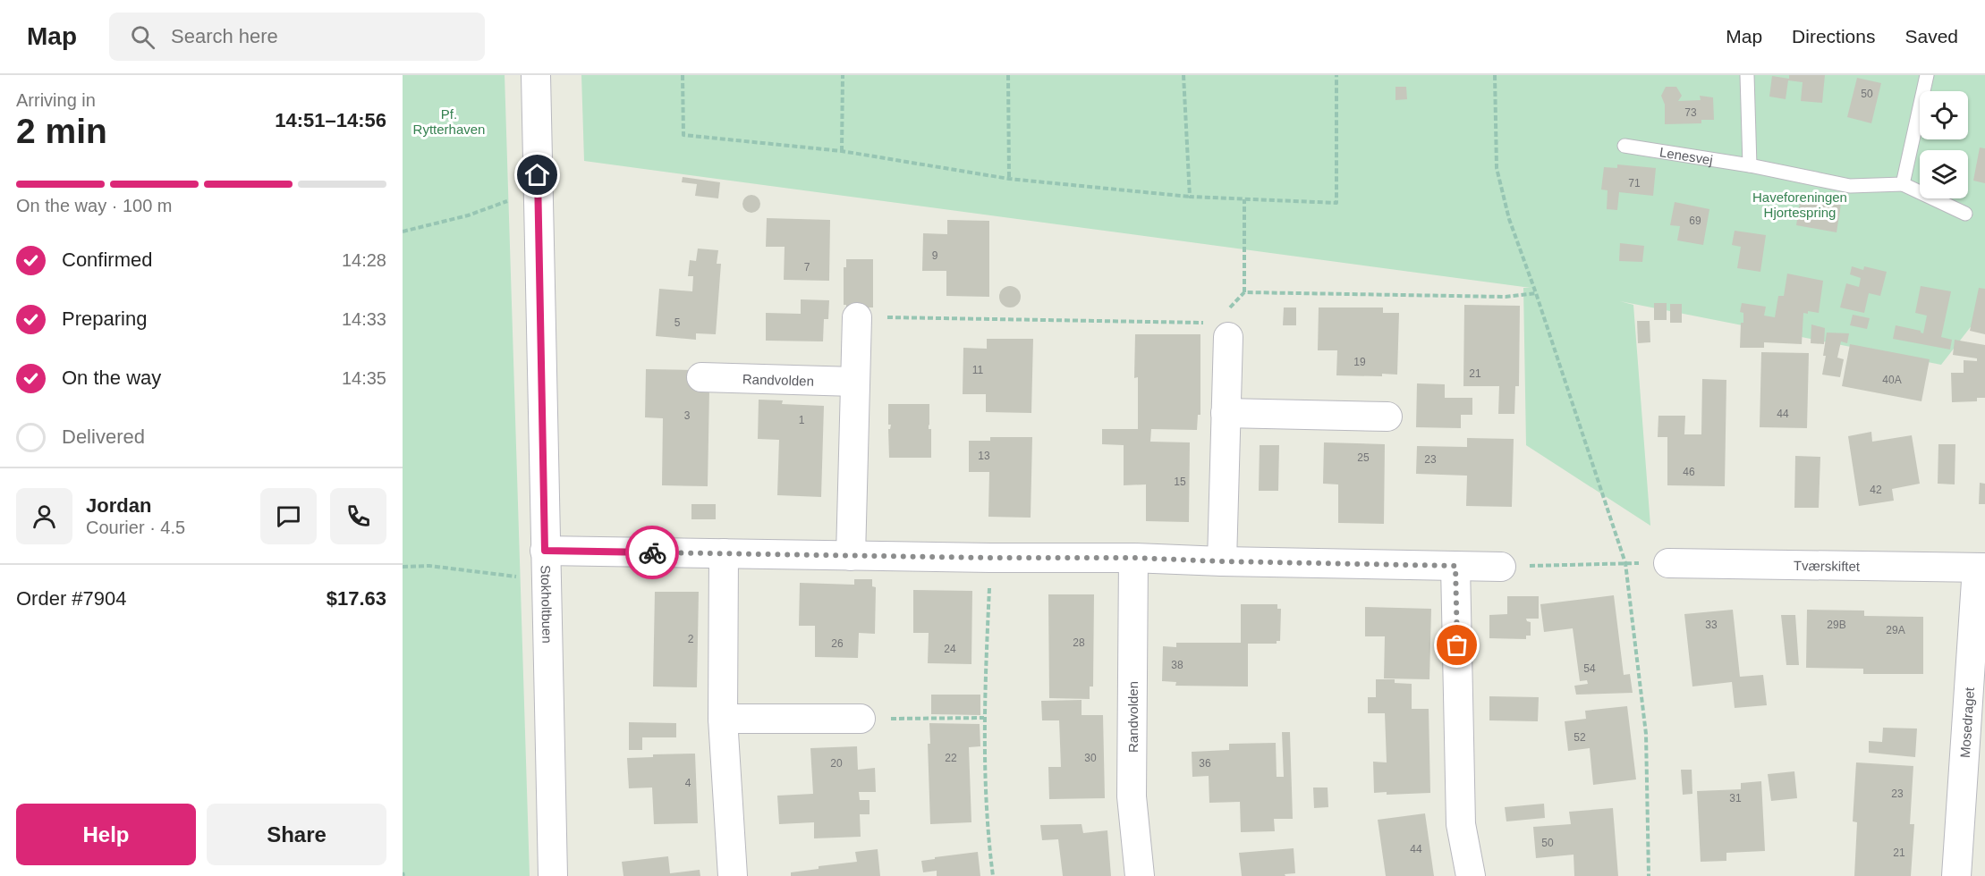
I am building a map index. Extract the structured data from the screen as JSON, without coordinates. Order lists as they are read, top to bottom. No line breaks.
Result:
{"streets":{"street":["Randvolden","Tværskiftet","Stokholtbuen","Mosedraget"],"lane":["Lenesvej"]},"crossings":[["Tværskiftet","Mosedraget"]],"parks":["Pf. Rytterhaven","Haveforeningen Hjortespring"],"house_numbers":["50","73","71","69","9","7","5","19","11","21","40A","44","3","1","13","25","23","46","15","42","33","29B","29A","2","28","26","24","38","54","52","22","30","20","36","4","23","31","50","44","21"],"page":{"header":"Map","search":"Search here","nav":["Map","Directions","Saved"],"heading":["2 min","Arriving in","14:51–14:56"],"panel":["Jordan","Courier · 4.5","Order #7904","$17.63"],"bar":"On the way · 100 m","list":[["Confirmed","14:28"],["Preparing","14:33"],["On the way","14:35"],"Delivered"],"buttons":["Help","Share"]}}
